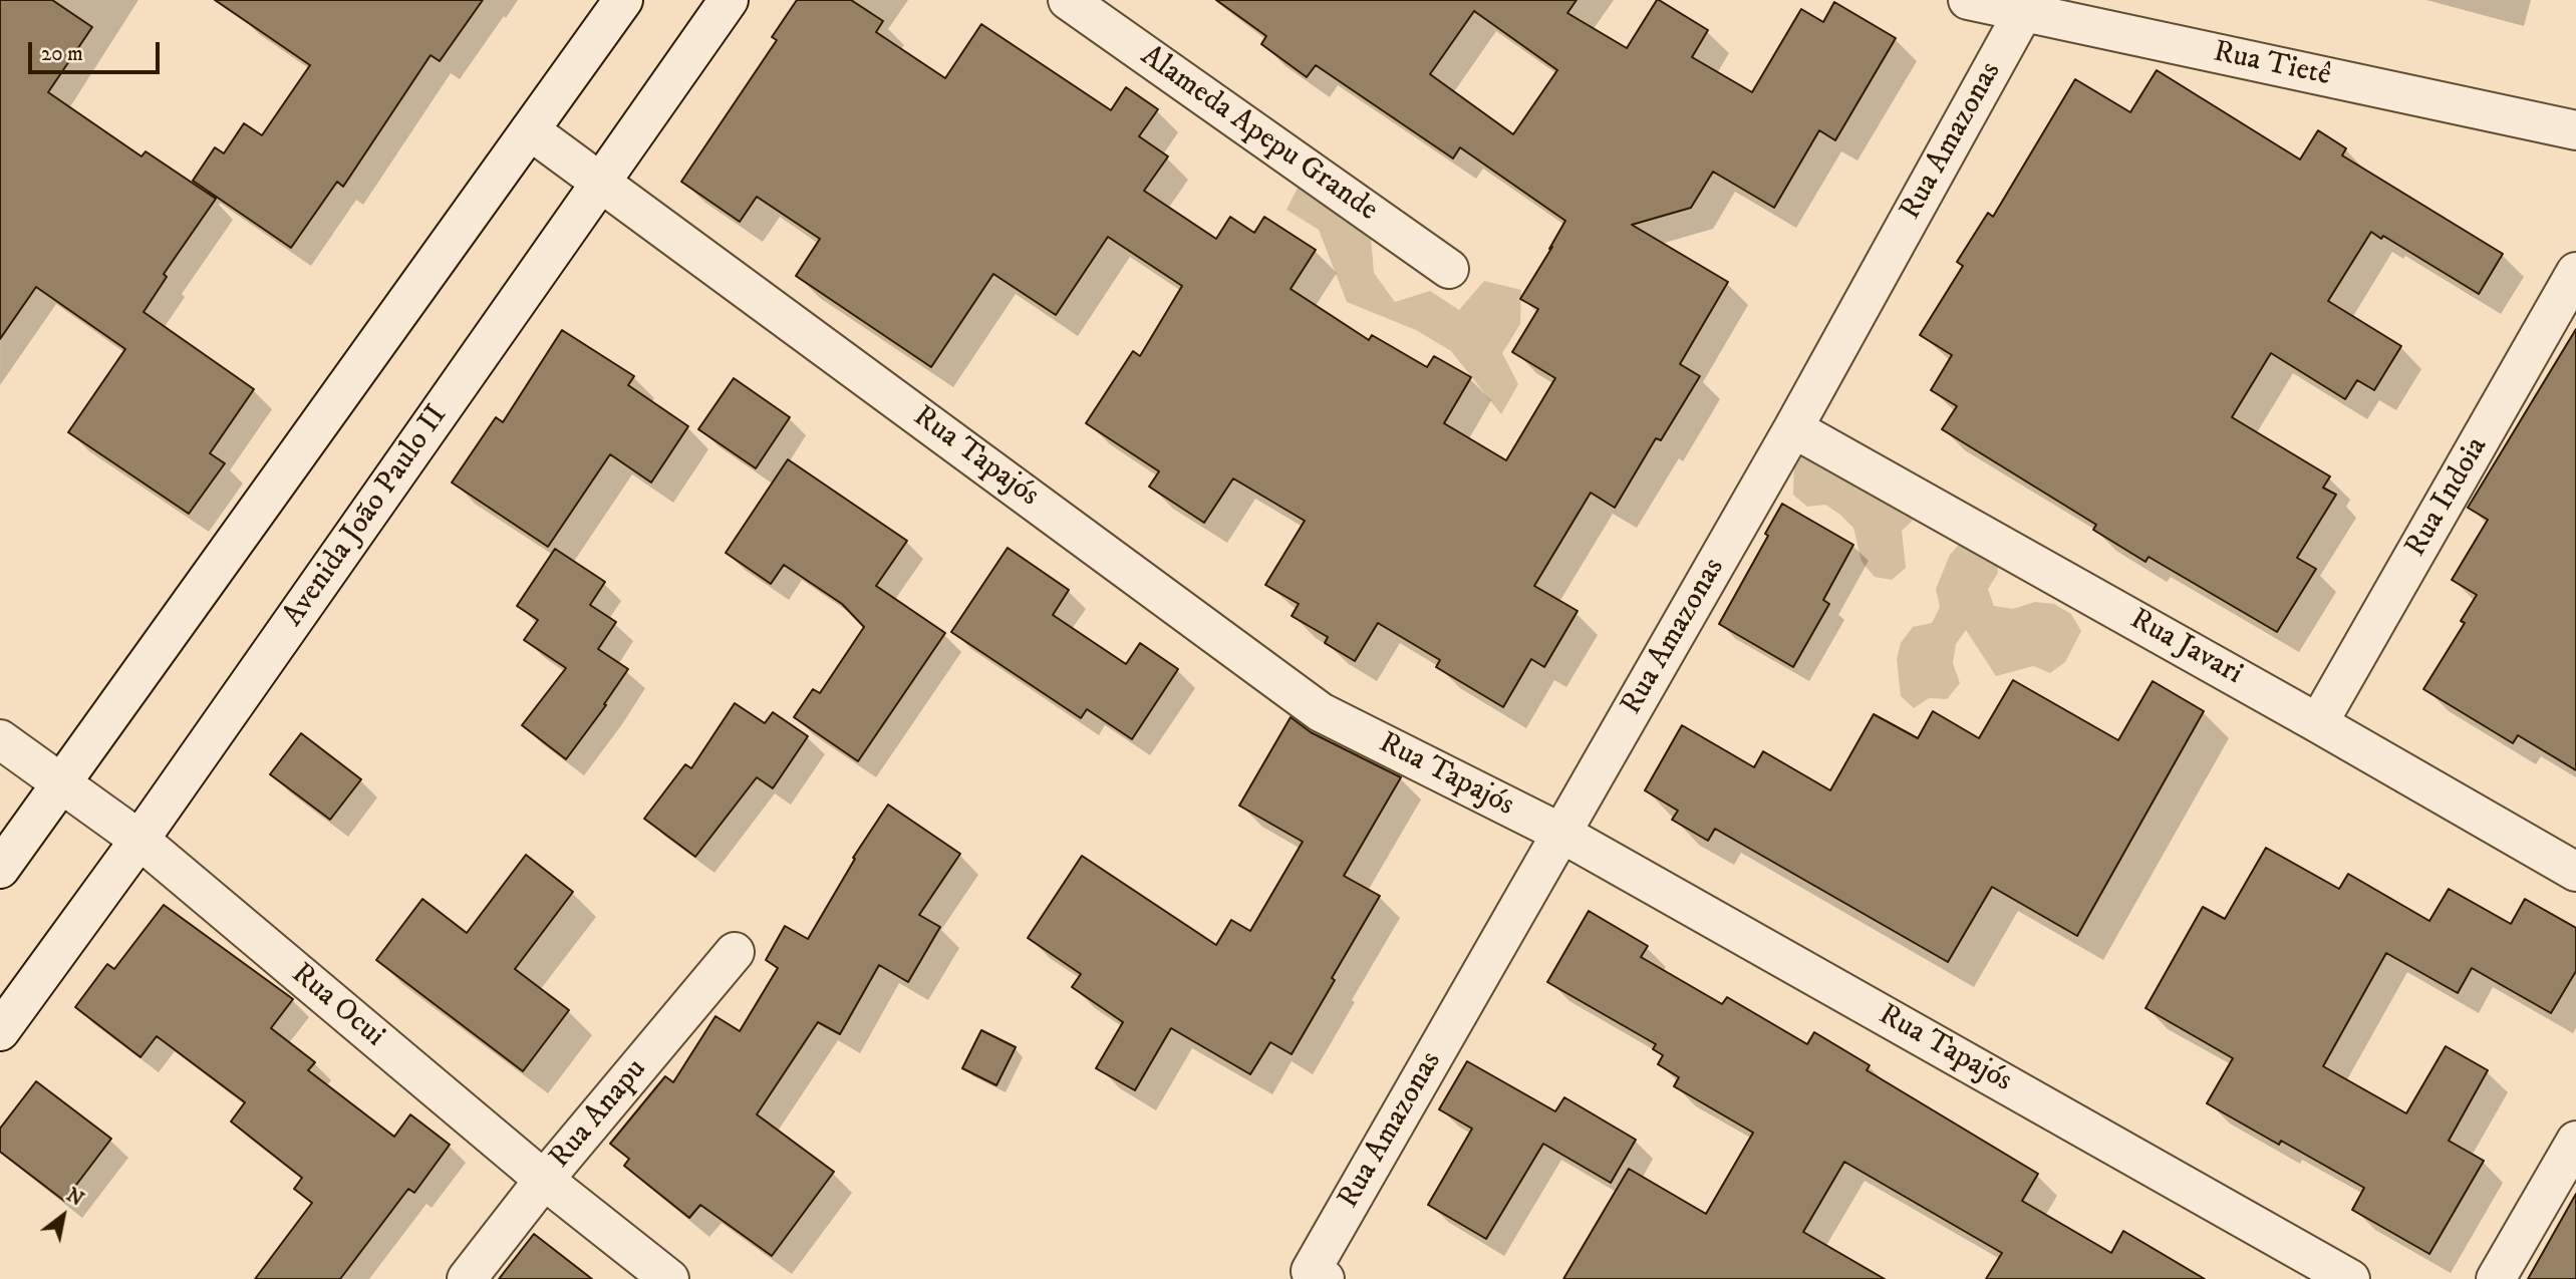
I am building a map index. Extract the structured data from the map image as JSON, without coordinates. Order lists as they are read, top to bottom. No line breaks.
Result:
{"streets":{"street":["Rua Tietê","Alameda Apepu Grande","Rua Amazonas","Rua Tapajós","Rua Indoia","Avenida João Paulo II","Rua Javari","Rua Ocui","Rua Anapu"]},"crossings":[["Rua Tietê","Rua Amazonas"],["Rua Amazonas","Rua Tapajós"],["Rua Amazonas","Rua Javari"],["Rua Tapajós","Avenida João Paulo II"],["Rua Indoia","Rua Javari"],["Avenida João Paulo II","Rua Ocui"],["Rua Ocui","Rua Anapu"]],"scale_bar":"20 m","north":"top right"}
